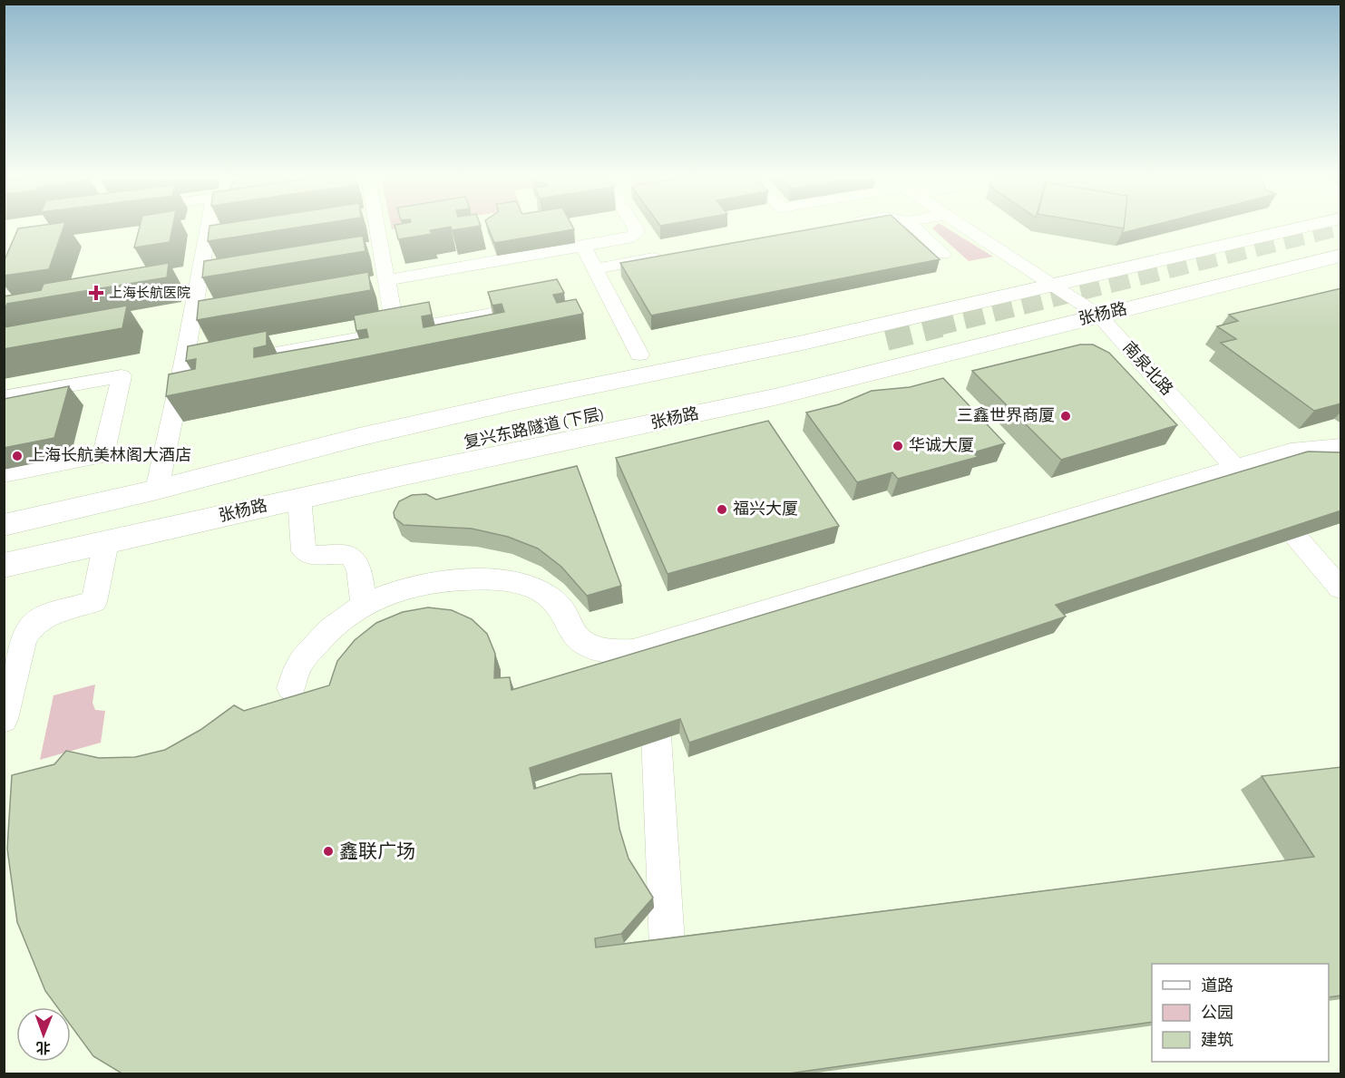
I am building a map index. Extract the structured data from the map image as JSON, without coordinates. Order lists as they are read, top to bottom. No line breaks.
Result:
{"streets":{"main road":["张杨路","复兴东路隧道 (下层)"],"street":["南泉北路"]},"crossings":[["张杨路","南泉北路"],["张杨路","复兴东路隧道 (下层)"]],"places":{"health":["上海长航医院"],"other":["三鑫世界商厦","华诚大厦","上海长航美林阁大酒店","福兴大厦","鑫联广场"]},"legend":["道路","公园","建筑"],"north":"bottom"}
